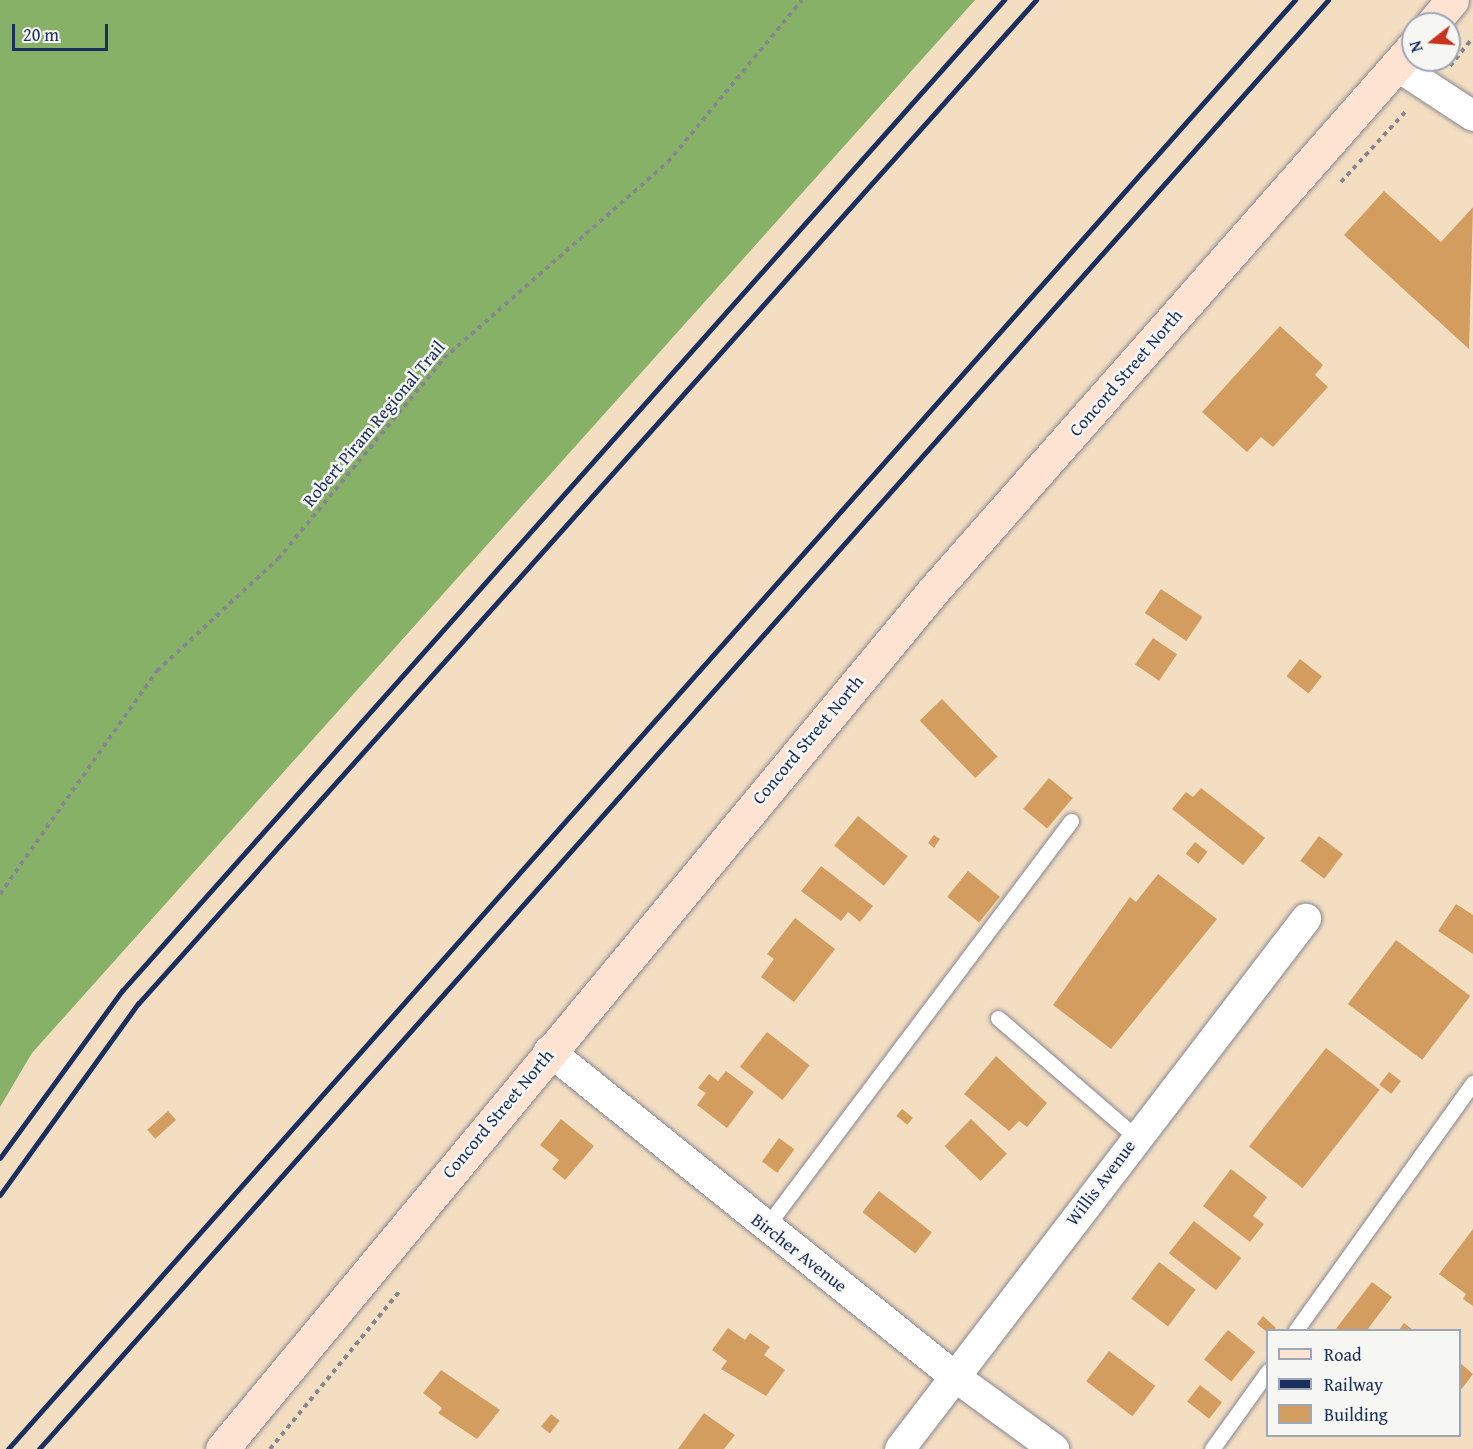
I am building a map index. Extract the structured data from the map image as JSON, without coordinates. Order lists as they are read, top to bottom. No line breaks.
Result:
{"streets":{"main road":["Concord Street North"],"street":["Willis Avenue","Bircher Avenue"],"path":["Robert Piram Regional Trail"]},"crossings":[["Concord Street North","Bircher Avenue"],["Willis Avenue","Bircher Avenue"]],"legend":["Road","Railway","Building"],"scale_bar":"20 m","north":"left"}
